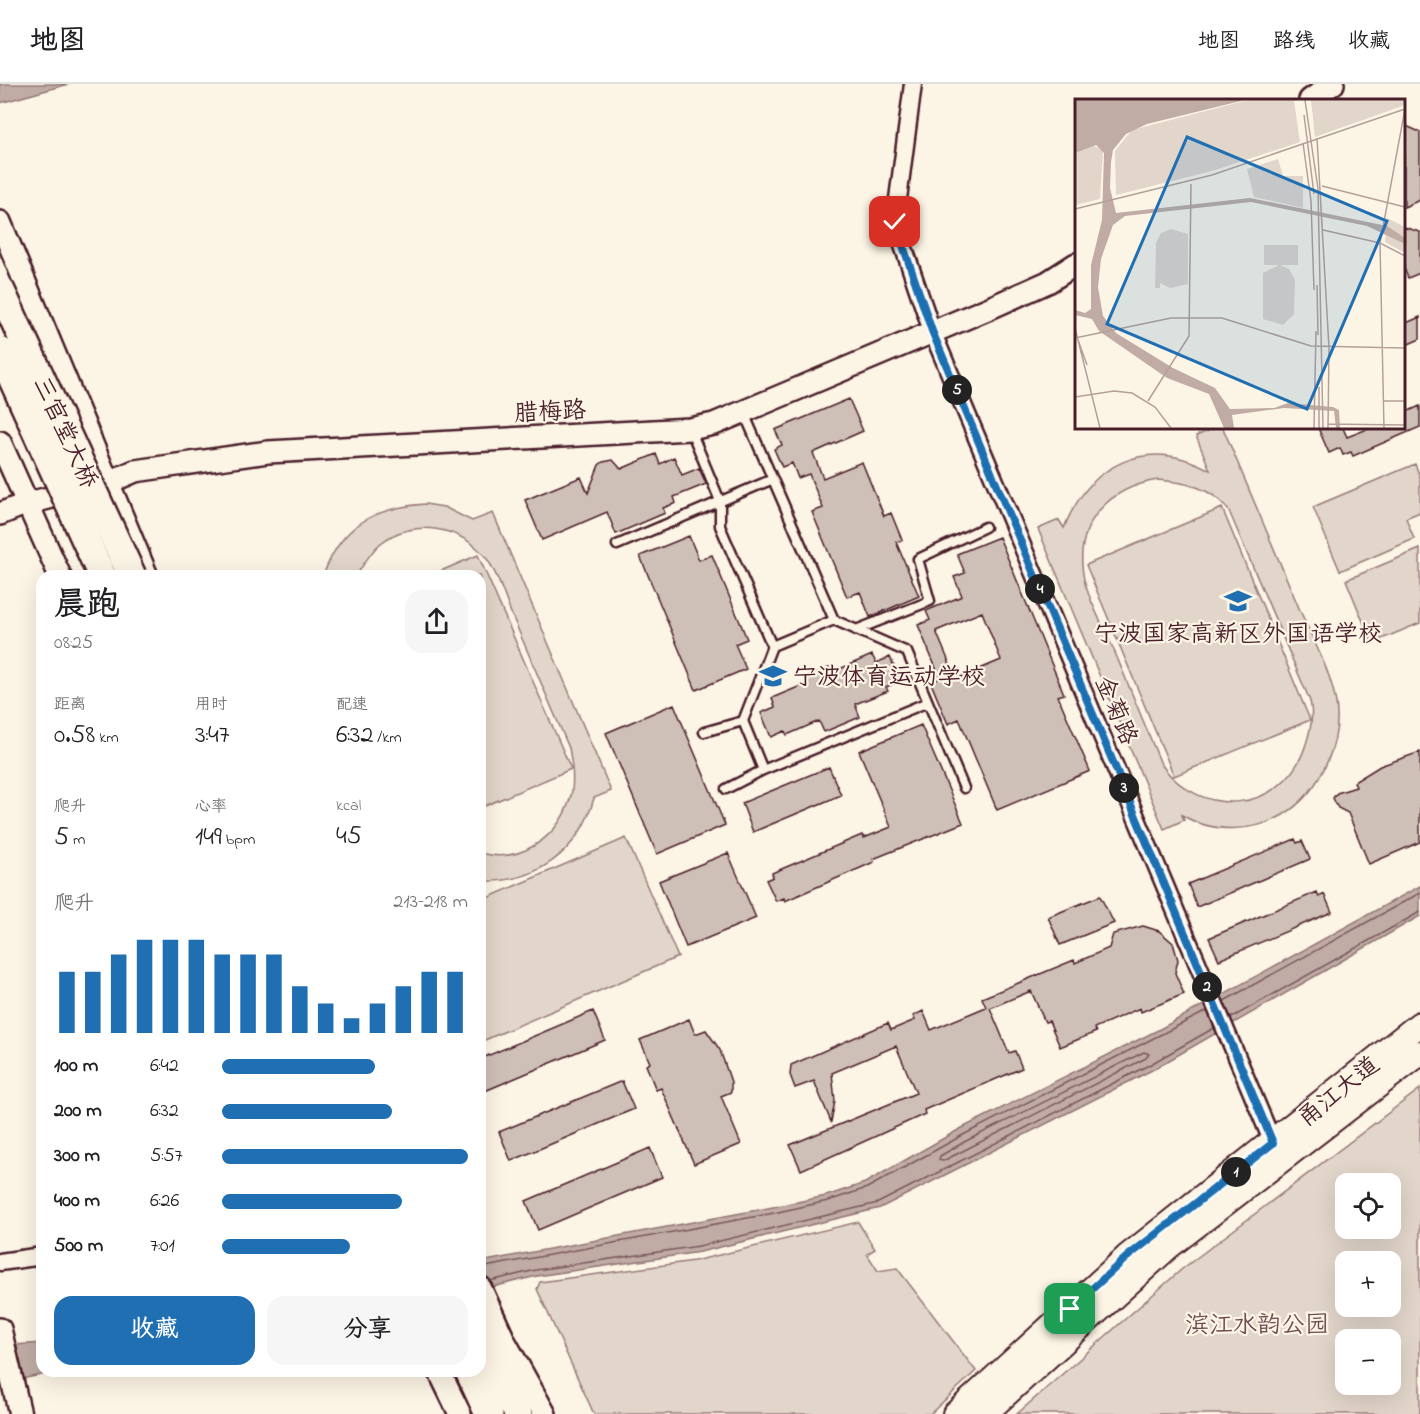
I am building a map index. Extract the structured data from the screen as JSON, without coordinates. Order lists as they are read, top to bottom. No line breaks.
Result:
{"streets":{"main road":["三官堂大桥","甬江大道"],"street":["腊梅路","金菊路"]},"crossings":[["腊梅路","金菊路"],["金菊路","甬江大道"]],"parks":["滨江水韵公园"],"places":{"school or university":["宁波国家高新区外国语学校","宁波体育运动学校"]},"page":{"header":"地图","nav":["地图","路线","收藏"],"pins":["5","4","3","2","1"],"heading":["晨跑","08:25"],"stats":[["距离","0.58 km"],["用时","3:47"],["配速","6:32 /km"],["爬升","5 m"],["心率","149 bpm"],["kcal","45"]],"chart":["爬升","213–218 m"],"list":[{"name":"100 m","note":"6:42"},{"name":"200 m","note":"6:32"},{"name":"300 m","note":"5:57"},{"name":"400 m","note":"6:26"},{"name":"500 m","note":"7:01"}],"map_buttons":["+","−"],"buttons":["收藏","分享"]}}
